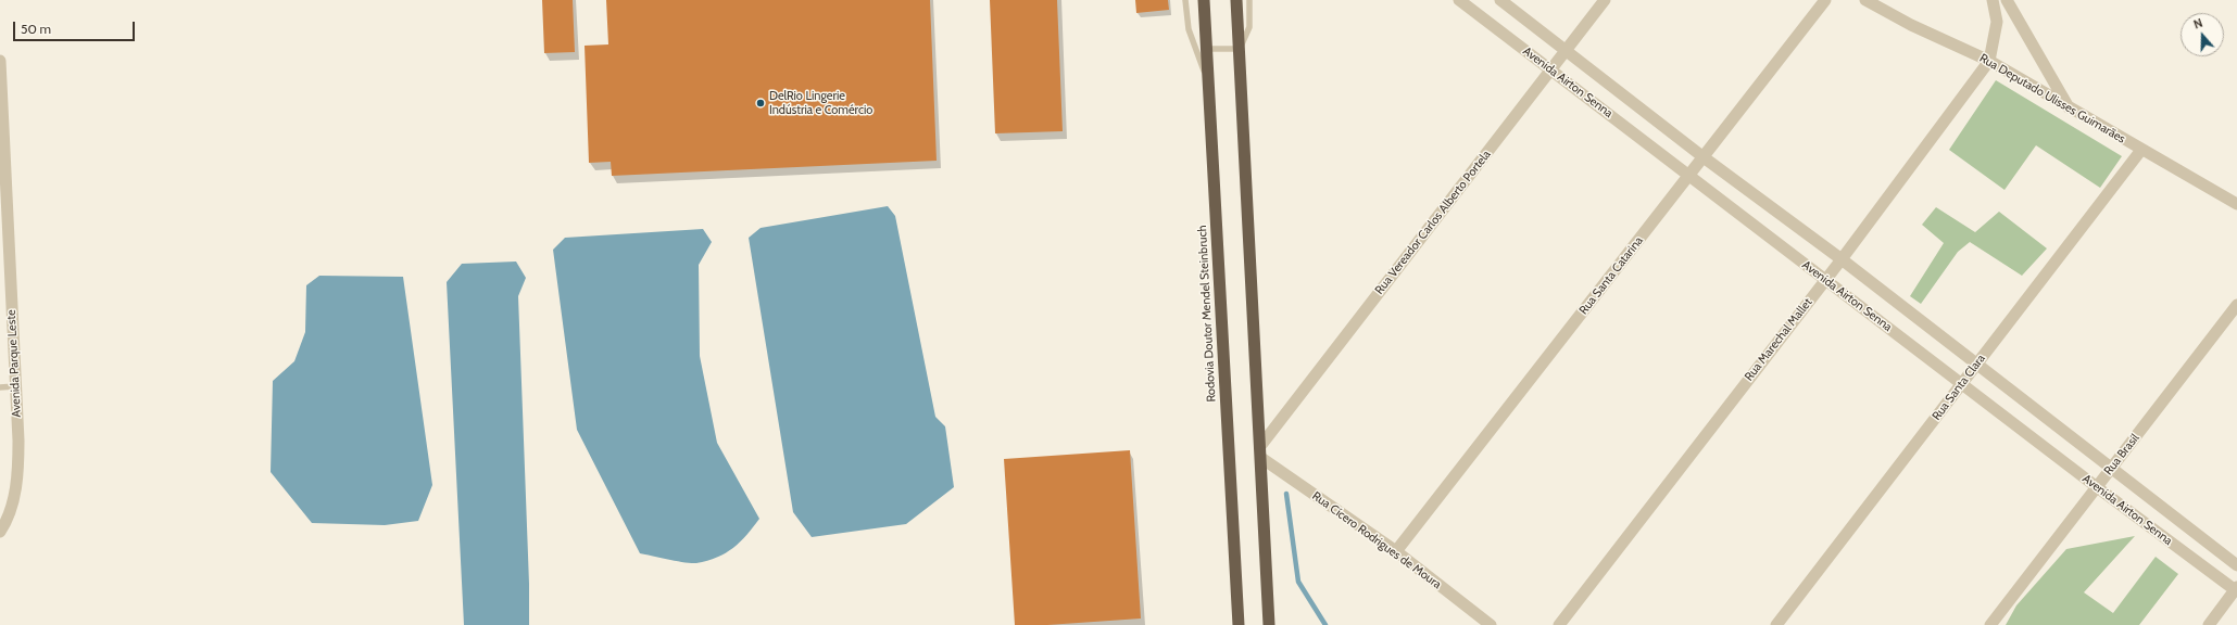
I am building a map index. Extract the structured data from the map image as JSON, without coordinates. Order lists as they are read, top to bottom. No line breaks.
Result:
{"streets":{"highway":["Rodovia Doutor Mendel Steinbruch"],"street":["Avenida Airton Senna","Rua Deputado Ulisses Guimarães","Rua Vereador Carlos Alberto Portela","Rua Santa Catarina","Rua Marechal Mallet","Avenida Parque Leste","Rua Santa Clara","Rua Brasil","Rua Cícero Rodrigues de Moura"]},"crossings":[["Avenida Airton Senna","Rua Vereador Carlos Alberto Portela"],["Avenida Airton Senna","Rua Santa Catarina"],["Avenida Airton Senna","Rua Marechal Mallet"],["Avenida Airton Senna","Rua Santa Clara"],["Avenida Airton Senna","Rua Brasil"],["Rua Deputado Ulisses Guimarães","Rua Marechal Mallet"],["Rua Deputado Ulisses Guimarães","Rua Santa Clara"],["Rua Santa Catarina","Rua Cícero Rodrigues de Moura"]],"places":["DelRio Lingerie Indústria e Comércio"],"scale_bar":"50 m","north":"top"}
